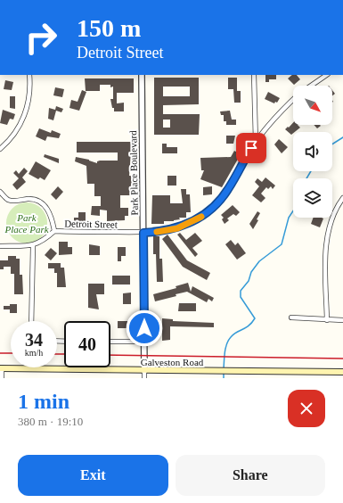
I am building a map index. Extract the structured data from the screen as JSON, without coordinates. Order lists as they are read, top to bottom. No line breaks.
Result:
{"streets":{"main road":["Galveston Road"],"street":["Park Place Boulevard","Detroit Street"]},"crossings":[["Park Place Boulevard","Detroit Street"],["Park Place Boulevard","Galveston Road"]],"parks":["Park Place Park"],"north":"bottom right","page":{"turn":["150 m","Detroit Street"],"speed":"34 km/h","limit":"40","heading":["1 min","380 m · 19:10"],"buttons":["Exit","Share"]}}
